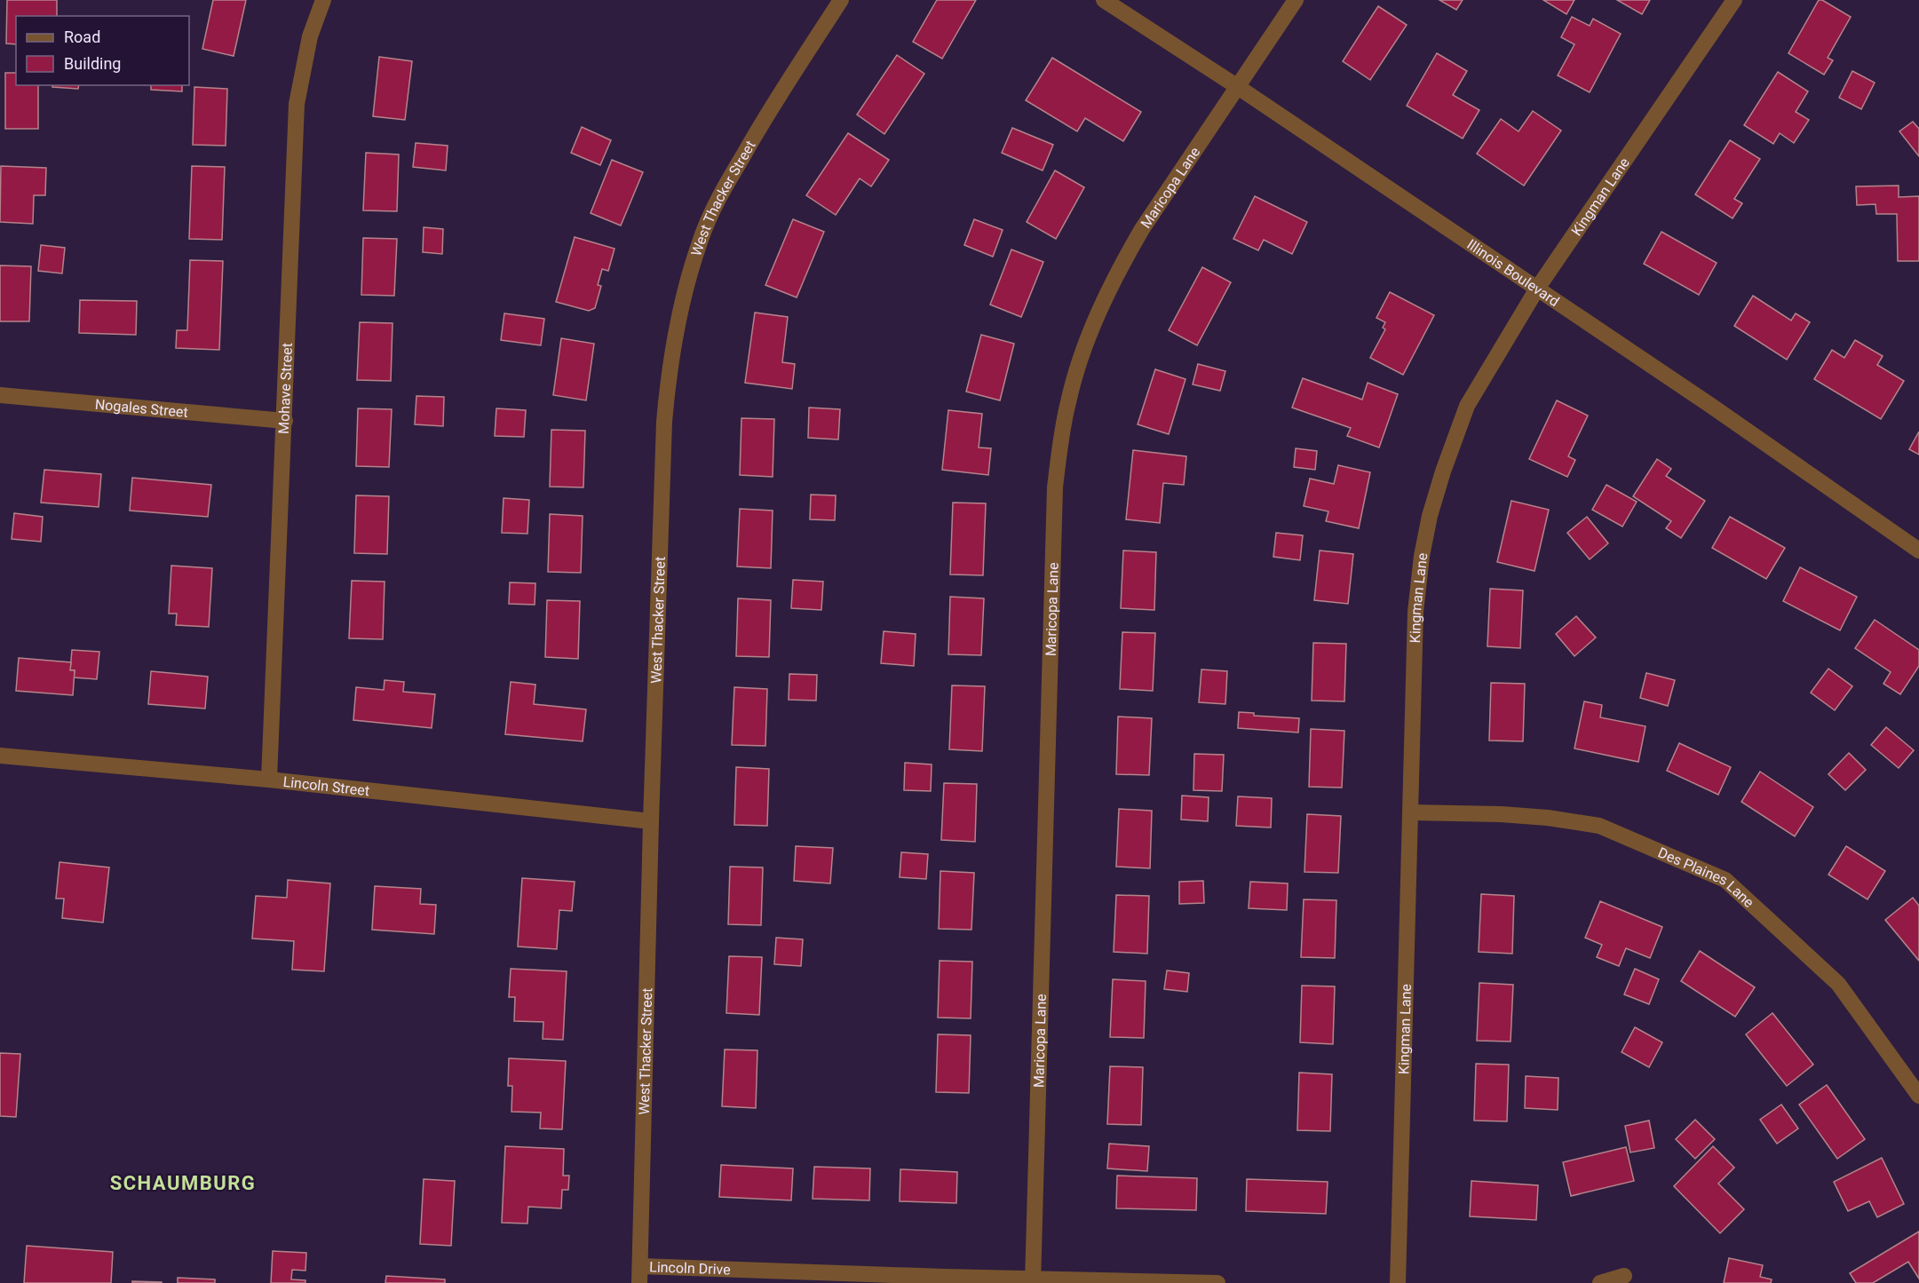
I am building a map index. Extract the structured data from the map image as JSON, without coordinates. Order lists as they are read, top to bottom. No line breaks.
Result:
{"streets":{"street":["Maricopa Lane","Kingman Lane","West Thacker Street","Illinois Boulevard","Mohave Street","Nogales Street","Lincoln Street","Des Plaines Lane","Lincoln Drive"]},"crossings":[["Maricopa Lane","Illinois Boulevard"],["Maricopa Lane","Lincoln Drive"],["Kingman Lane","Illinois Boulevard"],["Kingman Lane","Des Plaines Lane"],["West Thacker Street","Lincoln Street"],["West Thacker Street","Lincoln Drive"],["Mohave Street","Nogales Street"],["Mohave Street","Lincoln Street"]],"districts":["SCHAUMBURG"],"legend":["Road","Building"]}
